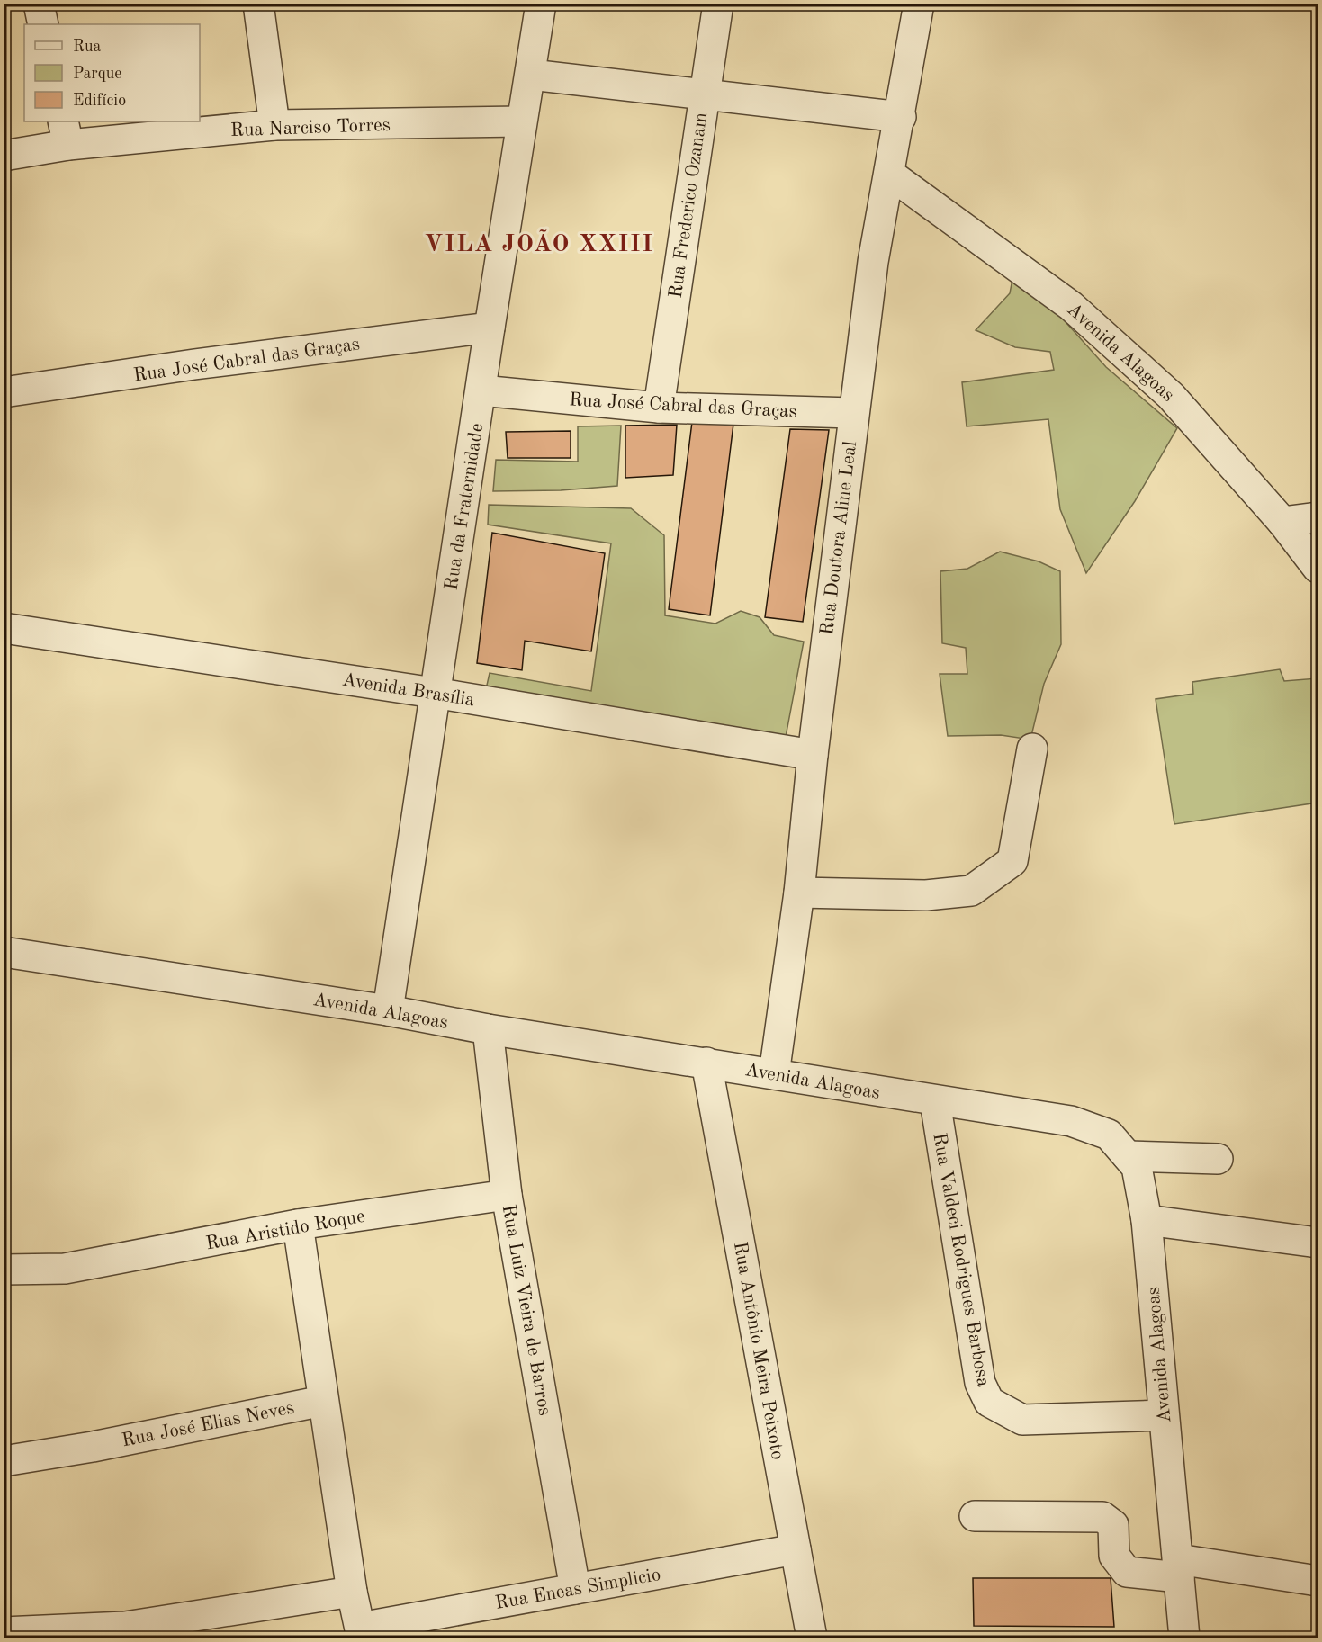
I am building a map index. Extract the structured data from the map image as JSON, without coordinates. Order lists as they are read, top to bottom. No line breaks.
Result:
{"streets":{"street":["Rua Narciso Torres","Rua Frederico Ozanam","Avenida Alagoas","Rua José Cabral das Graças","Rua da Fraternidade","Rua Doutora Aline Leal","Avenida Brasília","Rua Aristido Roque","Rua Valdeci Rodrigues Barbosa","Rua Luiz Vieira de Barros","Rua Antônio Meira Peixoto","Rua José Elias Neves","Rua Eneas Simplicio"]},"crossings":[["Rua Narciso Torres","Rua da Fraternidade"],["Rua Frederico Ozanam","Rua José Cabral das Graças"],["Avenida Alagoas","Rua da Fraternidade"],["Avenida Alagoas","Rua Doutora Aline Leal"],["Avenida Alagoas","Rua Valdeci Rodrigues Barbosa"],["Avenida Alagoas","Rua Luiz Vieira de Barros"],["Avenida Alagoas","Rua Antônio Meira Peixoto"],["Rua José Cabral das Graças","Rua da Fraternidade"],["Rua José Cabral das Graças","Rua Doutora Aline Leal"],["Rua da Fraternidade","Avenida Brasília"],["Rua Doutora Aline Leal","Avenida Brasília"],["Rua Aristido Roque","Rua Luiz Vieira de Barros"],["Rua Luiz Vieira de Barros","Rua Eneas Simplicio"],["Rua Antônio Meira Peixoto","Rua Eneas Simplicio"]],"districts":["VILA JOÃO XXIII"],"legend":["Rua","Parque","Edifício"]}
